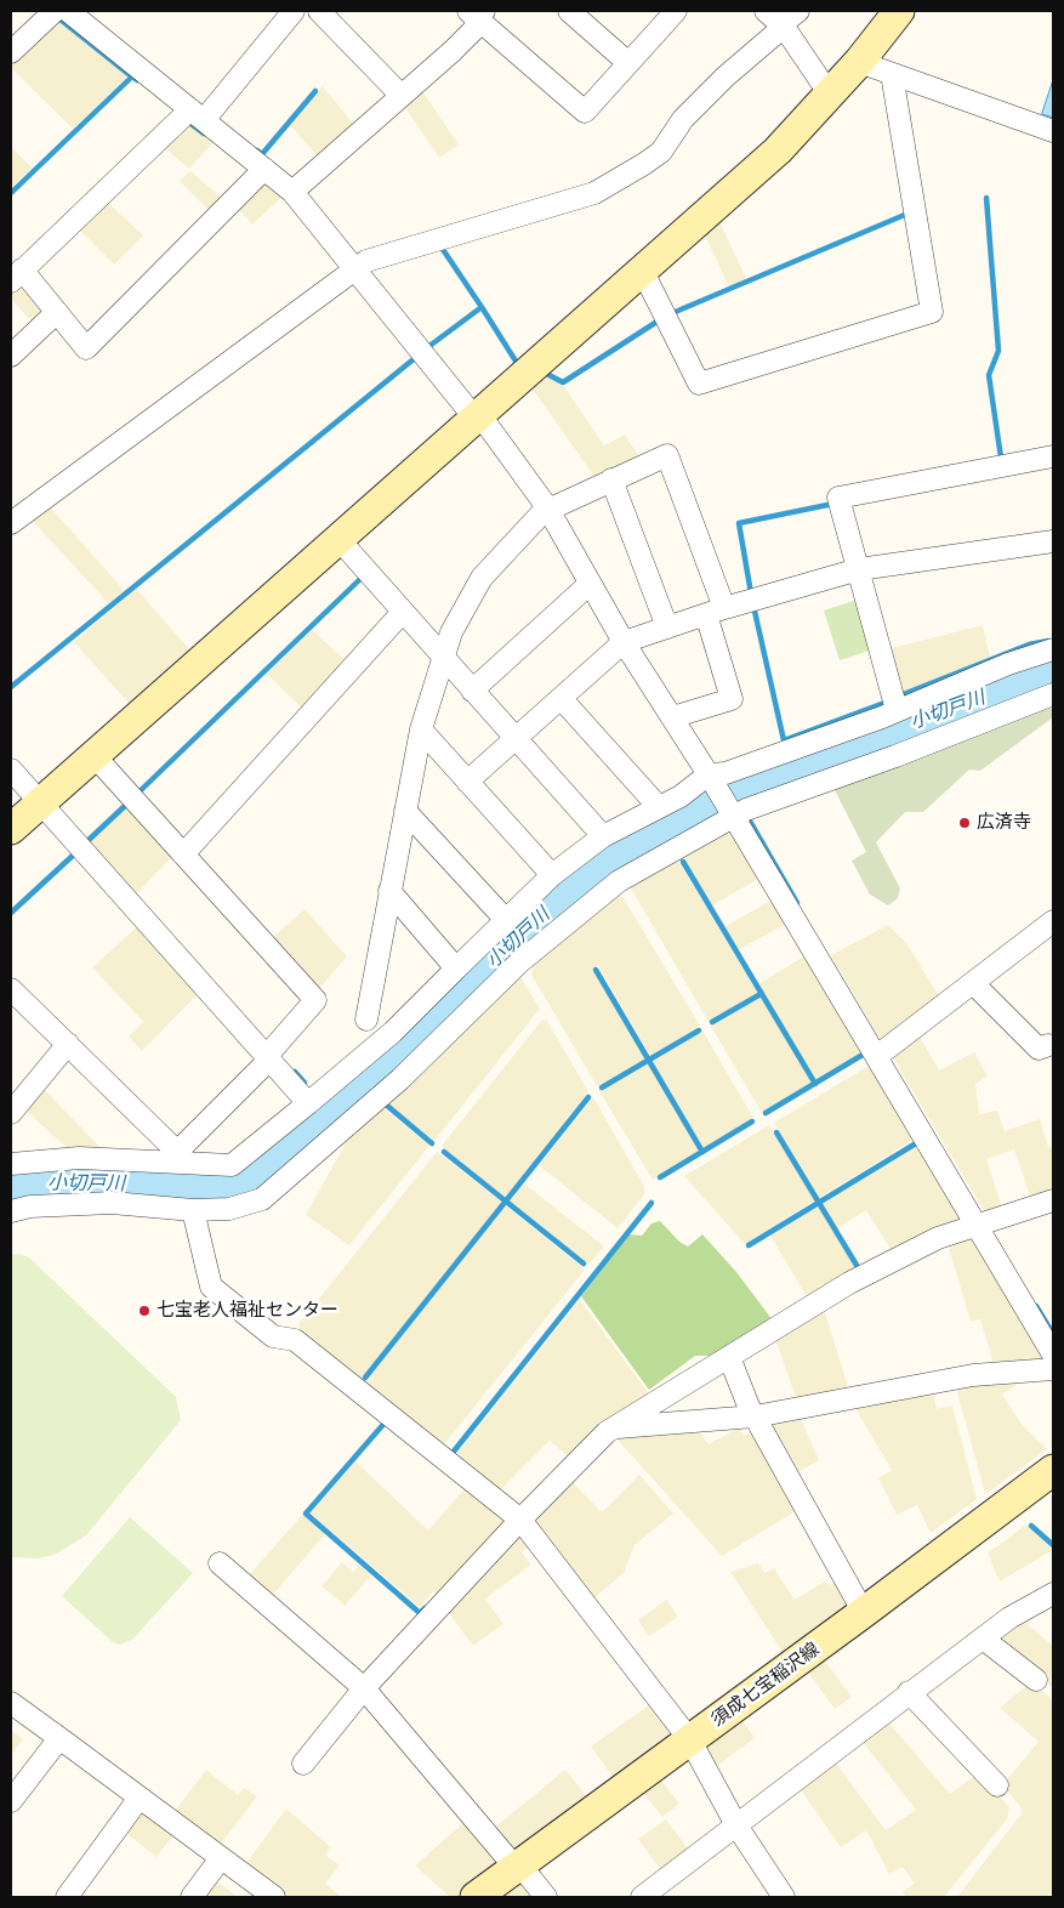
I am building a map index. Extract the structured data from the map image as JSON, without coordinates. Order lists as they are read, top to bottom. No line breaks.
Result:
{"streets":{"street":["須成七宝稲沢線"]},"water":["小切戸川"],"places":["広済寺","七宝老人福祉センター"]}
